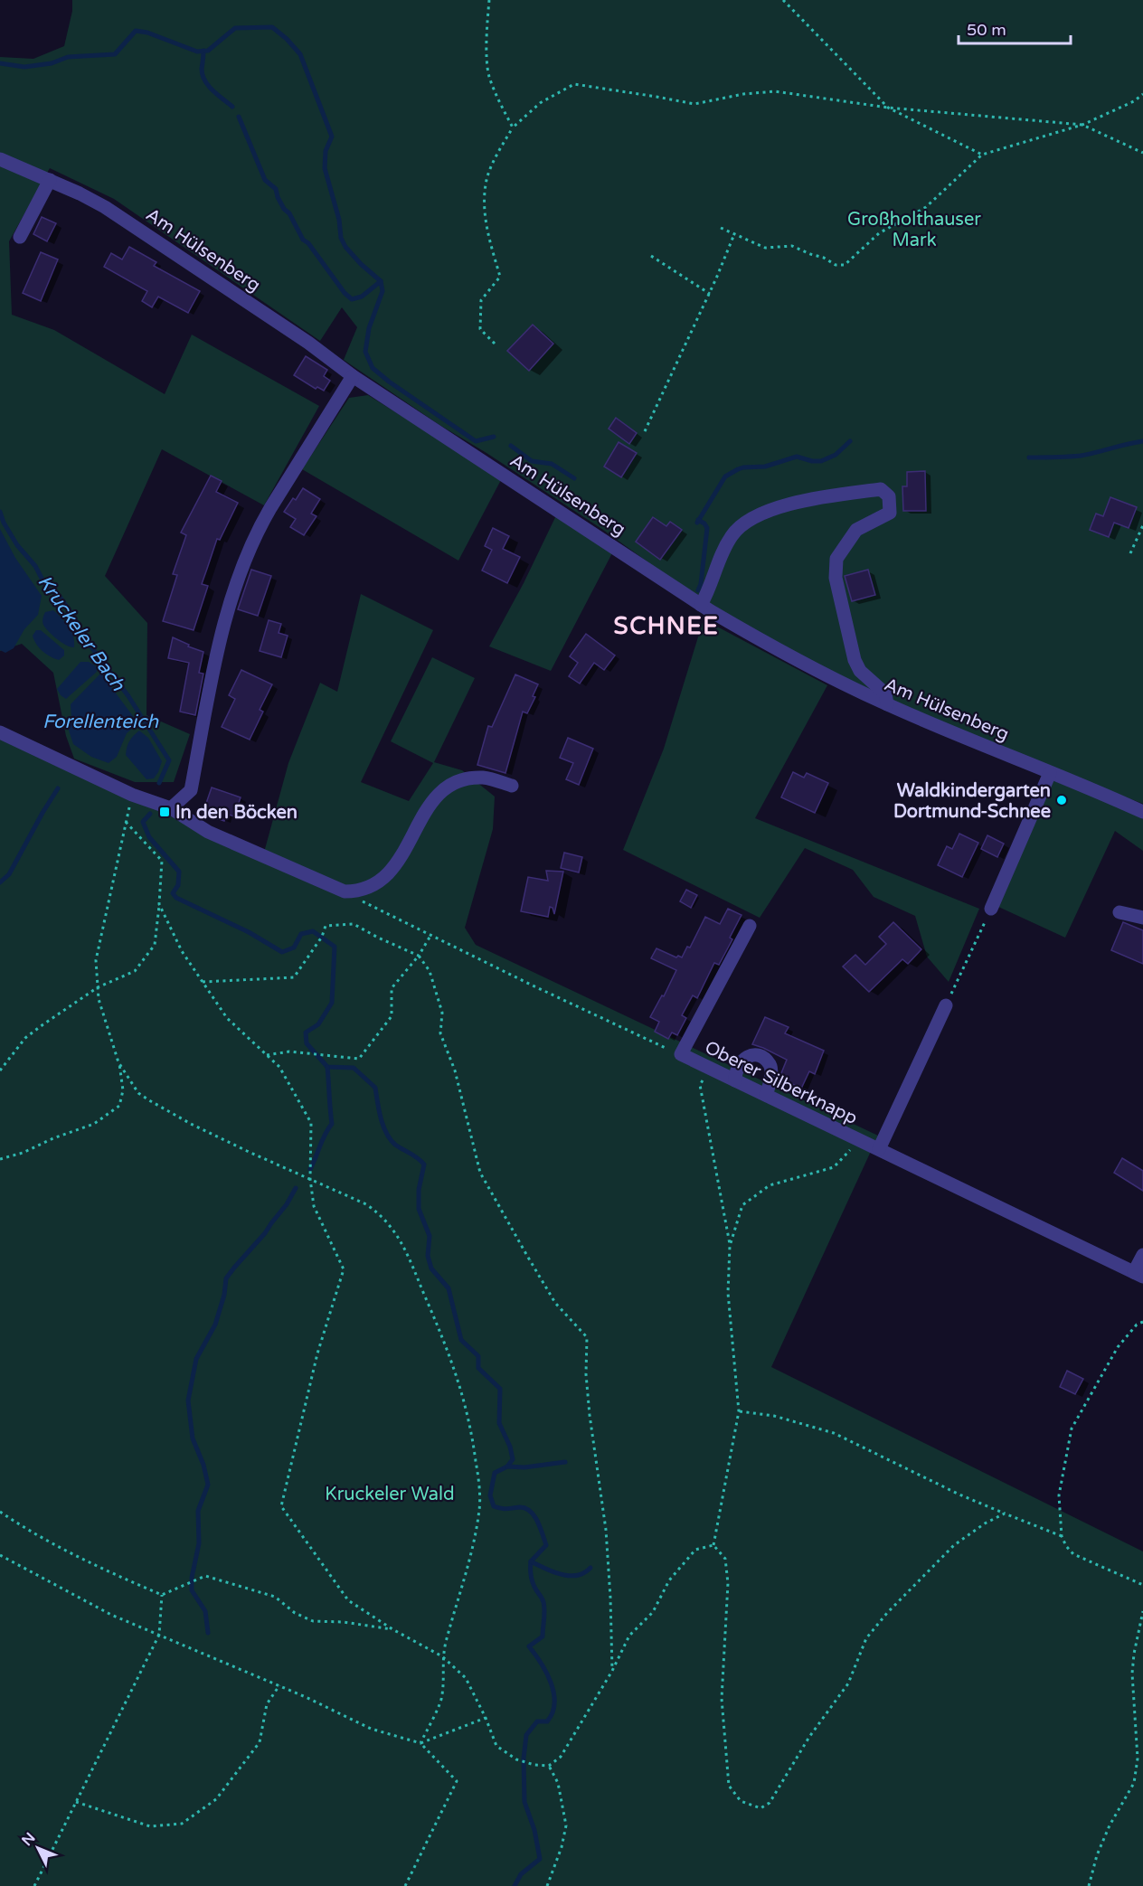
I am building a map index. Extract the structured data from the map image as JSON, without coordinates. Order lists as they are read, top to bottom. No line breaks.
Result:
{"streets":{"street":["Am Hülsenberg","Oberer Silberknapp"]},"districts":["SCHNEE"],"water":["Kruckeler Bach","Forellenteich"],"parks":["Großholthauser Mark","Kruckeler Wald"],"places":{"other":["Waldkindergarten Dortmund-Schnee"],"transit":["In den Böcken"]},"scale_bar":"50 m","north":"top left"}
